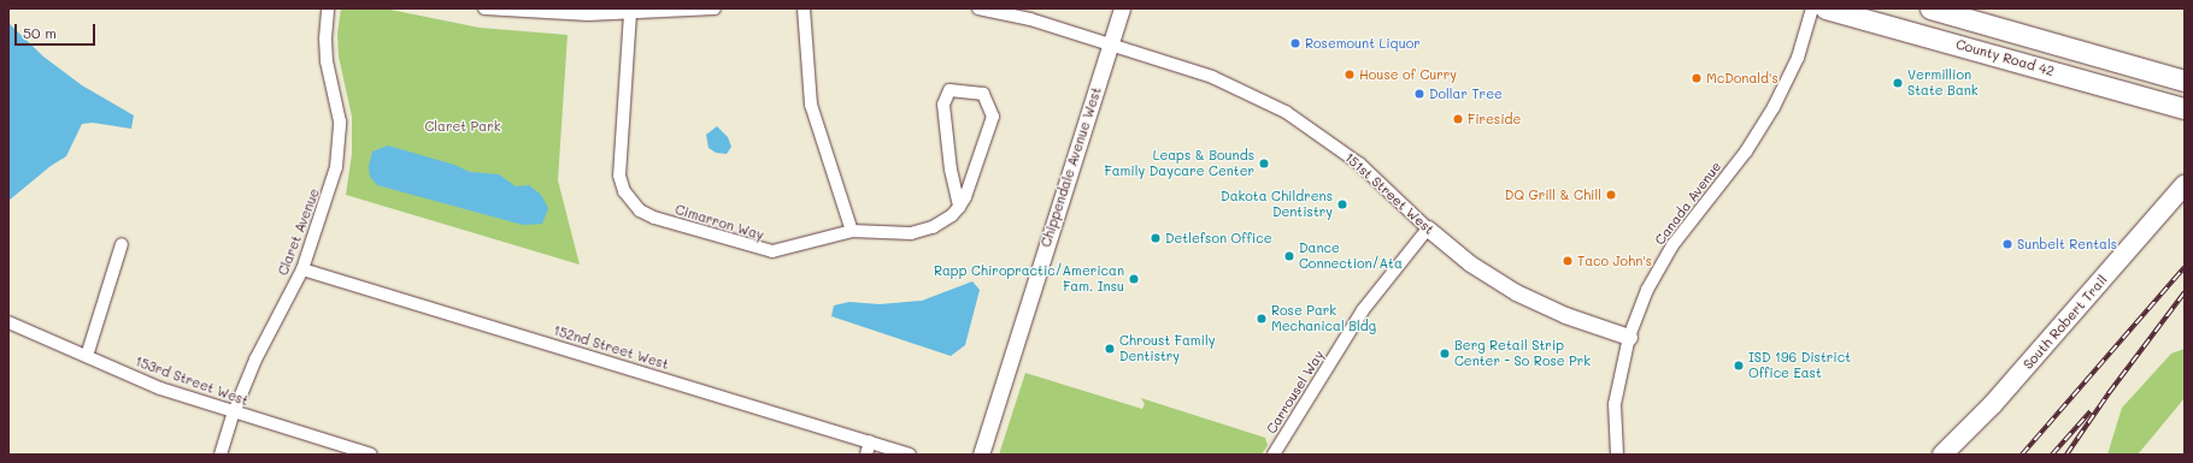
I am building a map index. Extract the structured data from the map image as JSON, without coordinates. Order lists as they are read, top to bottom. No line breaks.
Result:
{"streets":{"highway":["County Road 42"],"main road":["South Robert Trail"],"street":["Chippendale Avenue West","151st Street West","Canada Avenue","Cimarron Way","Claret Avenue","152nd Street West","153rd Street West","Carrousel Way"]},"crossings":[["Chippendale Avenue West","151st Street West"],["151st Street West","Canada Avenue"],["151st Street West","Carrousel Way"],["Claret Avenue","152nd Street West"],["Claret Avenue","153rd Street West"]],"parks":["Claret Park"],"places":["Rosemount Liquor","House of Curry","McDonald's","Vermillion State Bank","Dollar Tree","Fireside","Leaps & Bounds Family Daycare Center","DQ Grill & Chill","Dakota Childrens Dentistry","Detlefson Office","Sunbelt Rentals","Dance Connection/Ata","Taco John's","Rapp Chiropractic/American Fam. Insu","Rose Park Mechanical Bldg","Chroust Family Dentistry","Berg Retail Strip Center - So Rose Prk","ISD 196 District Office East"],"scale_bar":"50 m"}
